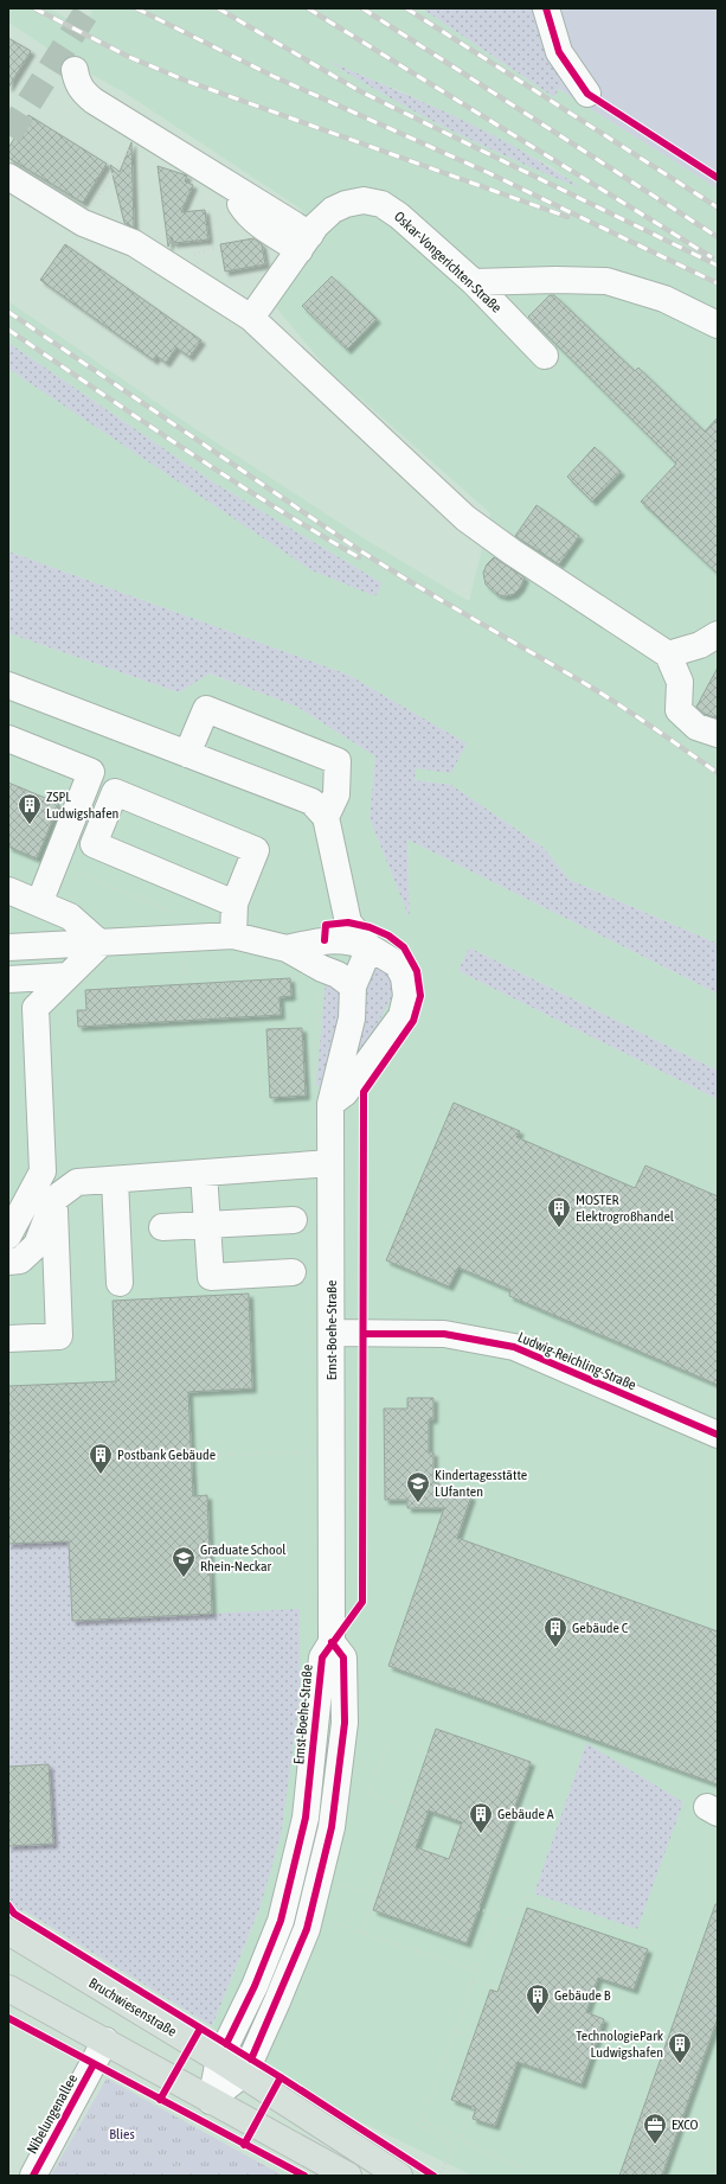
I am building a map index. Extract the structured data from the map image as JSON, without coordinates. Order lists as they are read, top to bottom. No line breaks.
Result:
{"streets":{"main road":["Bruchwiesenstraße"],"street":["Oskar-Vongerichten-Straße","Ernst-Boehe-Straße","Ludwig-Reichling-Straße","Nibelungenallee"]},"crossings":[["Ernst-Boehe-Straße","Ludwig-Reichling-Straße"],["Ernst-Boehe-Straße","Bruchwiesenstraße"]],"parks":["Blies"],"places":{"building":["ZSPL Ludwigshafen","MOSTER Elektrogroßhandel","Postbank Gebäude","Gebäude C","Gebäude A","Gebäude B","TechnologiePark Ludwigshafen"],"school or university":["Kindertagesstätte LUfanten","Graduate School Rhein-Neckar"],"office":["EXCO"]}}
